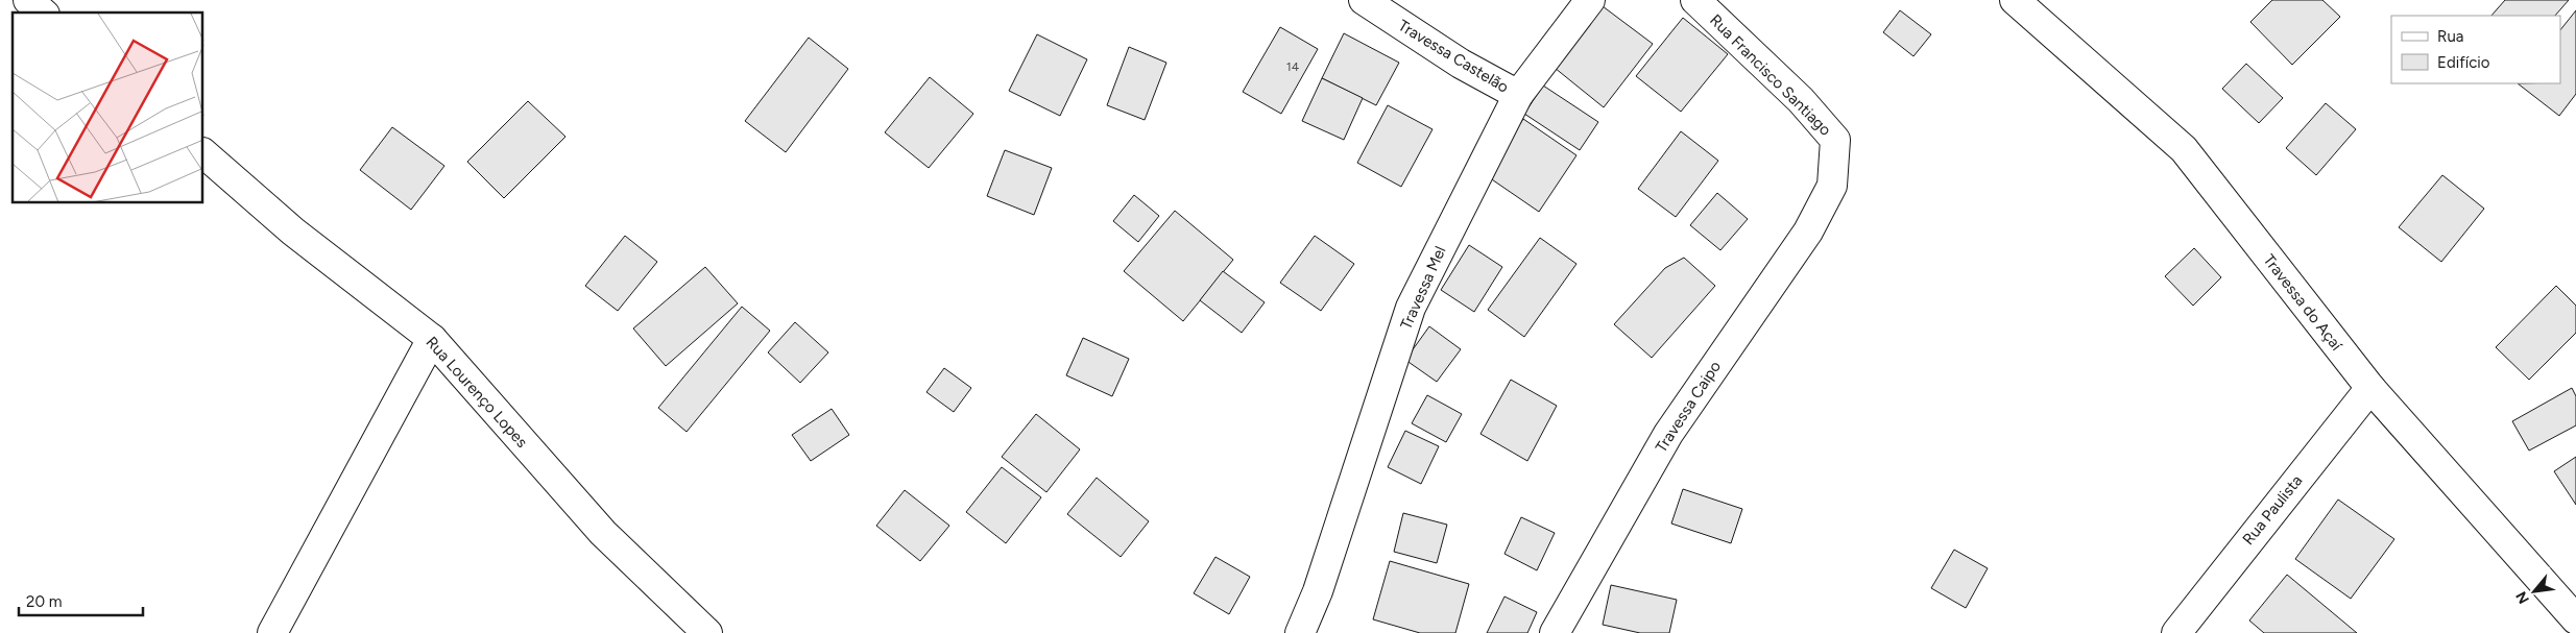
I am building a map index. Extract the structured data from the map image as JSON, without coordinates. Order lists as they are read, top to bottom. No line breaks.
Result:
{"streets":{"street":["Travessa Castelão","Rua Francisco Santiago","Travessa Mel","Travessa do Açaí","Rua Lourenço Lopes","Travessa Caipo","Rua Paulista"]},"crossings":[["Travessa Castelão","Travessa Mel"],["Rua Francisco Santiago","Travessa Caipo"],["Travessa do Açaí","Rua Paulista"]],"house_numbers":["14"],"legend":["Rua","Edifício"],"scale_bar":"20 m","north":"bottom left"}
